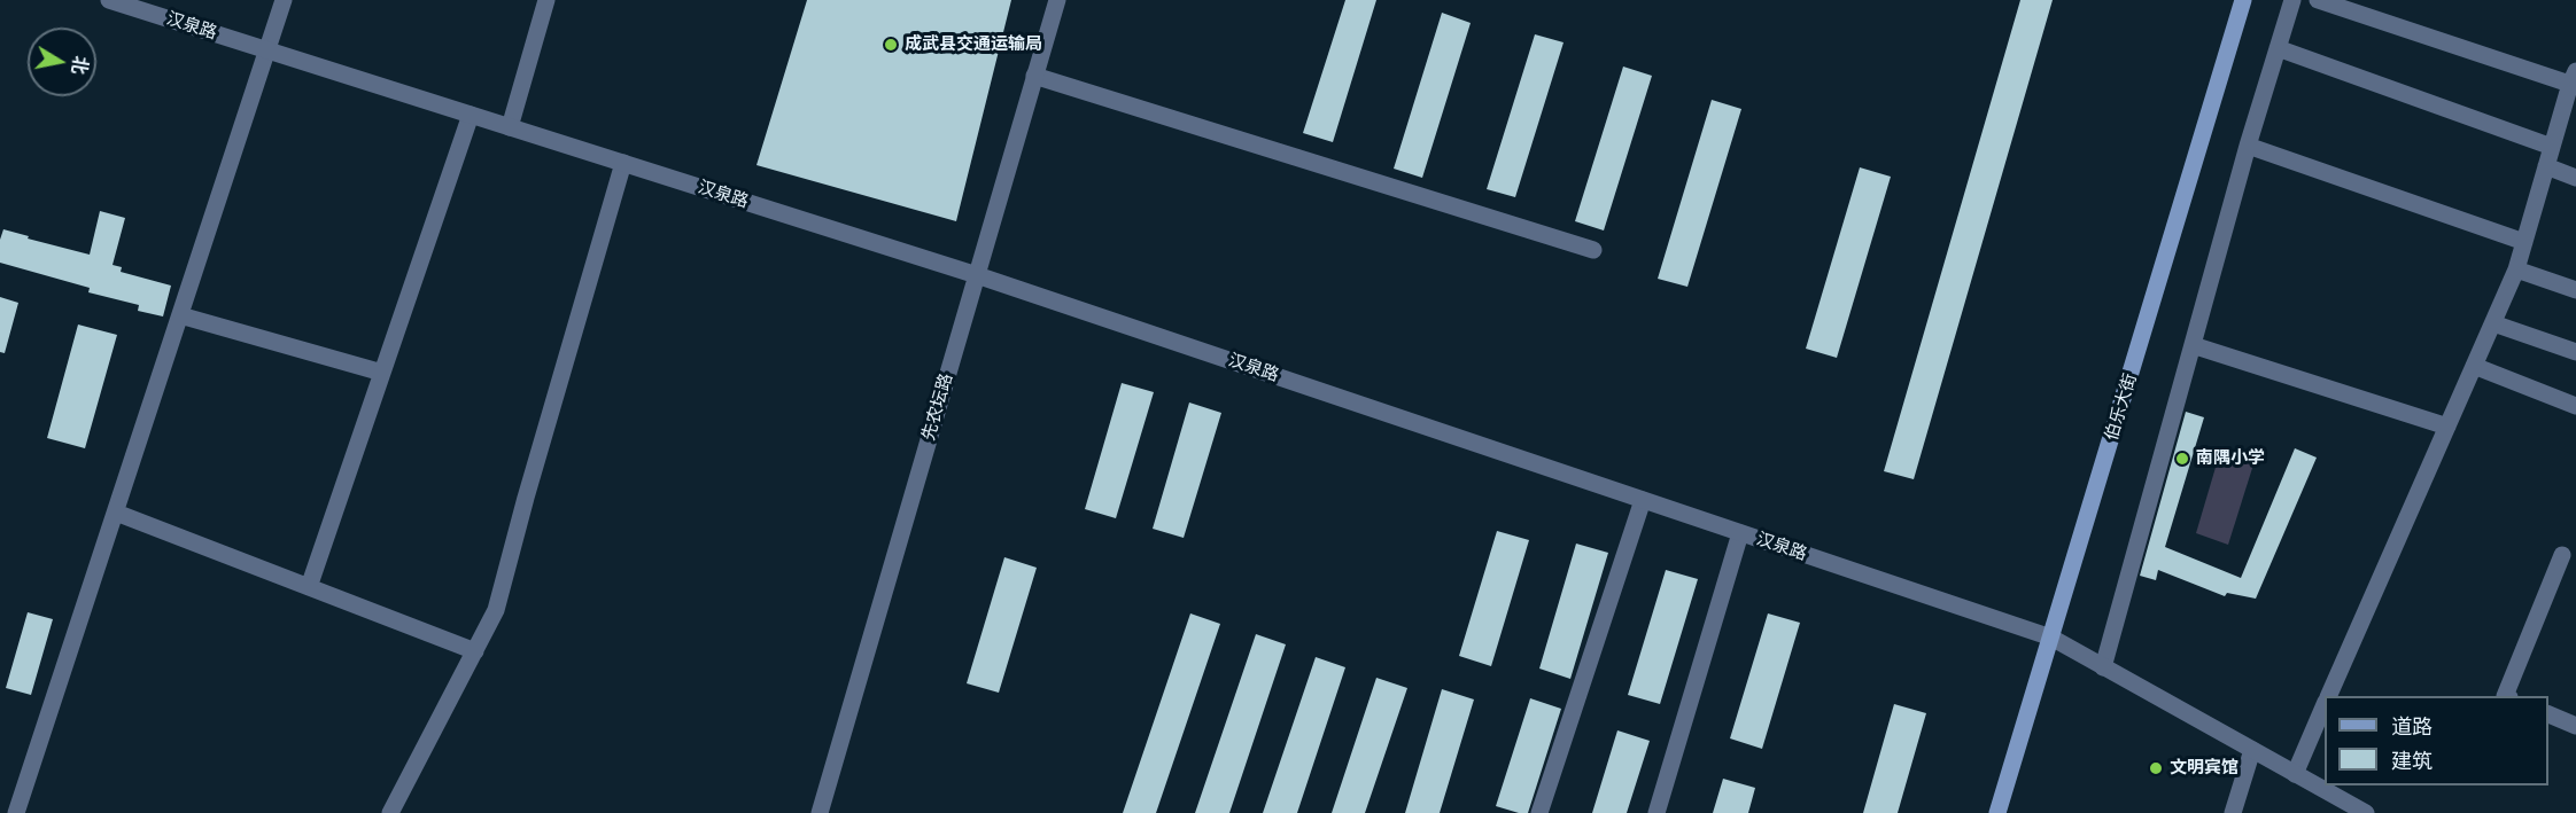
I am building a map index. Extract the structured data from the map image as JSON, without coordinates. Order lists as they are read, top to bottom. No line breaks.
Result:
{"streets":{"main road":["伯乐大街"],"street":["汉泉路","先农坛路"]},"crossings":[["汉泉路","先农坛路"],["汉泉路","伯乐大街"]],"places":["成武县交通运输局","南隅小学","文明宾馆"],"legend":["道路","建筑"],"north":"right"}
